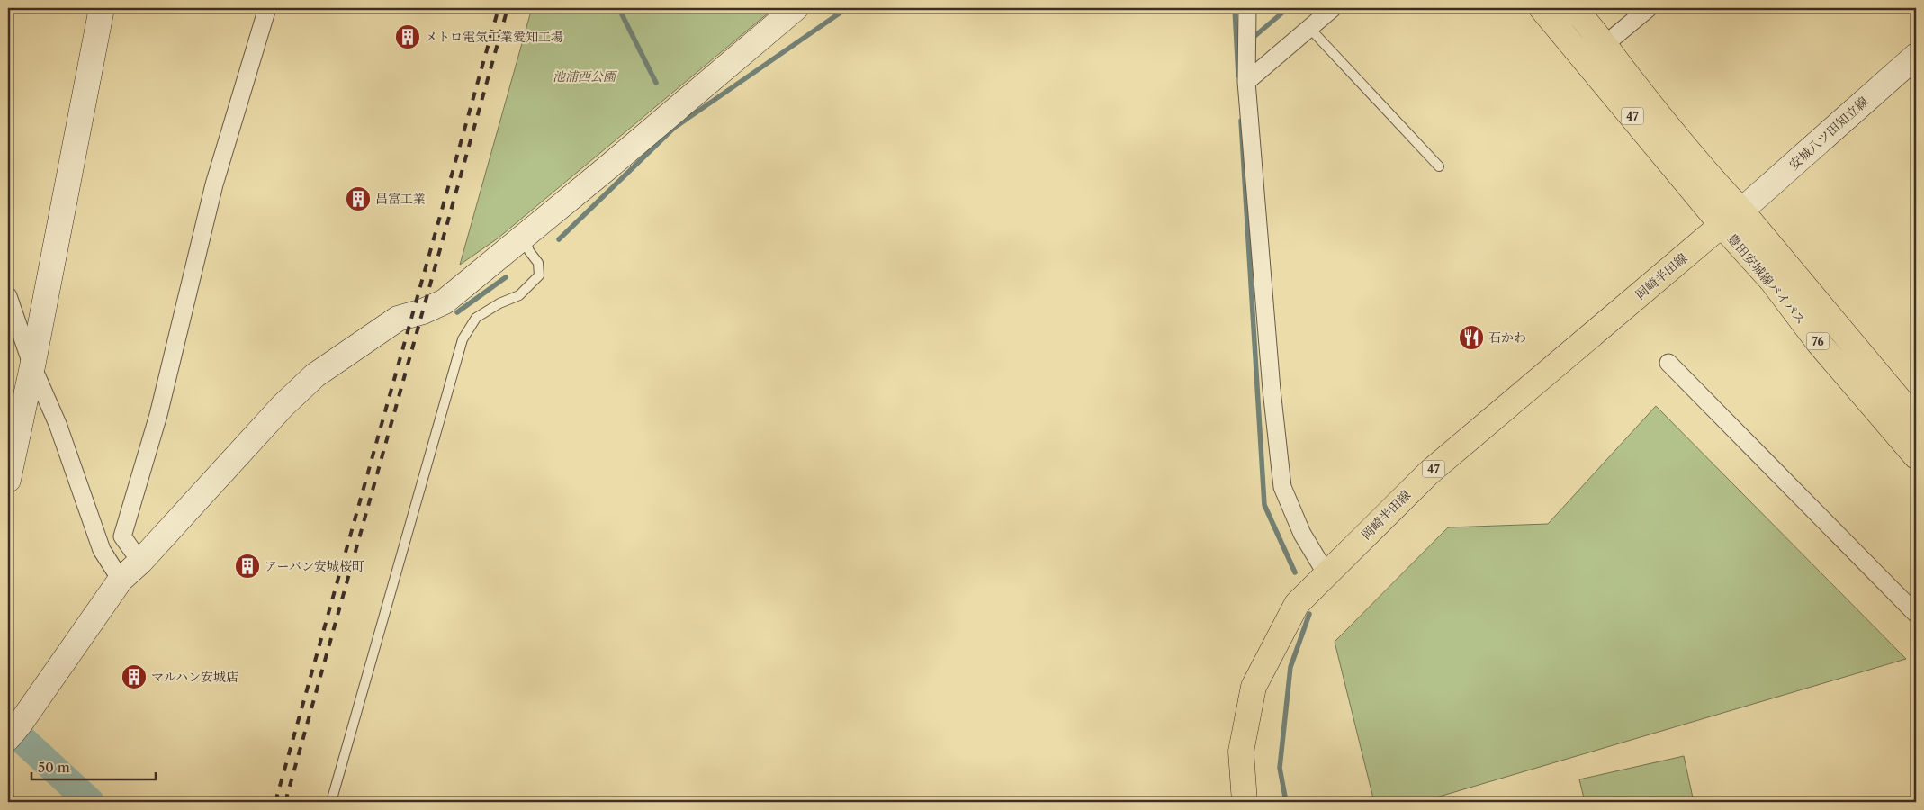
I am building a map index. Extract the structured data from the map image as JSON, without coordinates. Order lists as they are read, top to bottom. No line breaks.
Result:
{"streets":{"main road":["47","岡崎半田線","豊田安城線バイパス","76"],"street":["安城八ツ田知立線"]},"crossings":[["47","安城八ツ田知立線"],["47","岡崎半田線"],["47","豊田安城線バイパス"],["安城八ツ田知立線","岡崎半田線"],["安城八ツ田知立線","豊田安城線バイパス"],["岡崎半田線","豊田安城線バイパス"]],"parks":["池浦西公園"],"places":{"building":["メトロ電気工業愛知工場","昌富工業","アーバン安城桜町","マルハン安城店"],"restaurant":["石かわ"]},"scale_bar":"50 m"}
